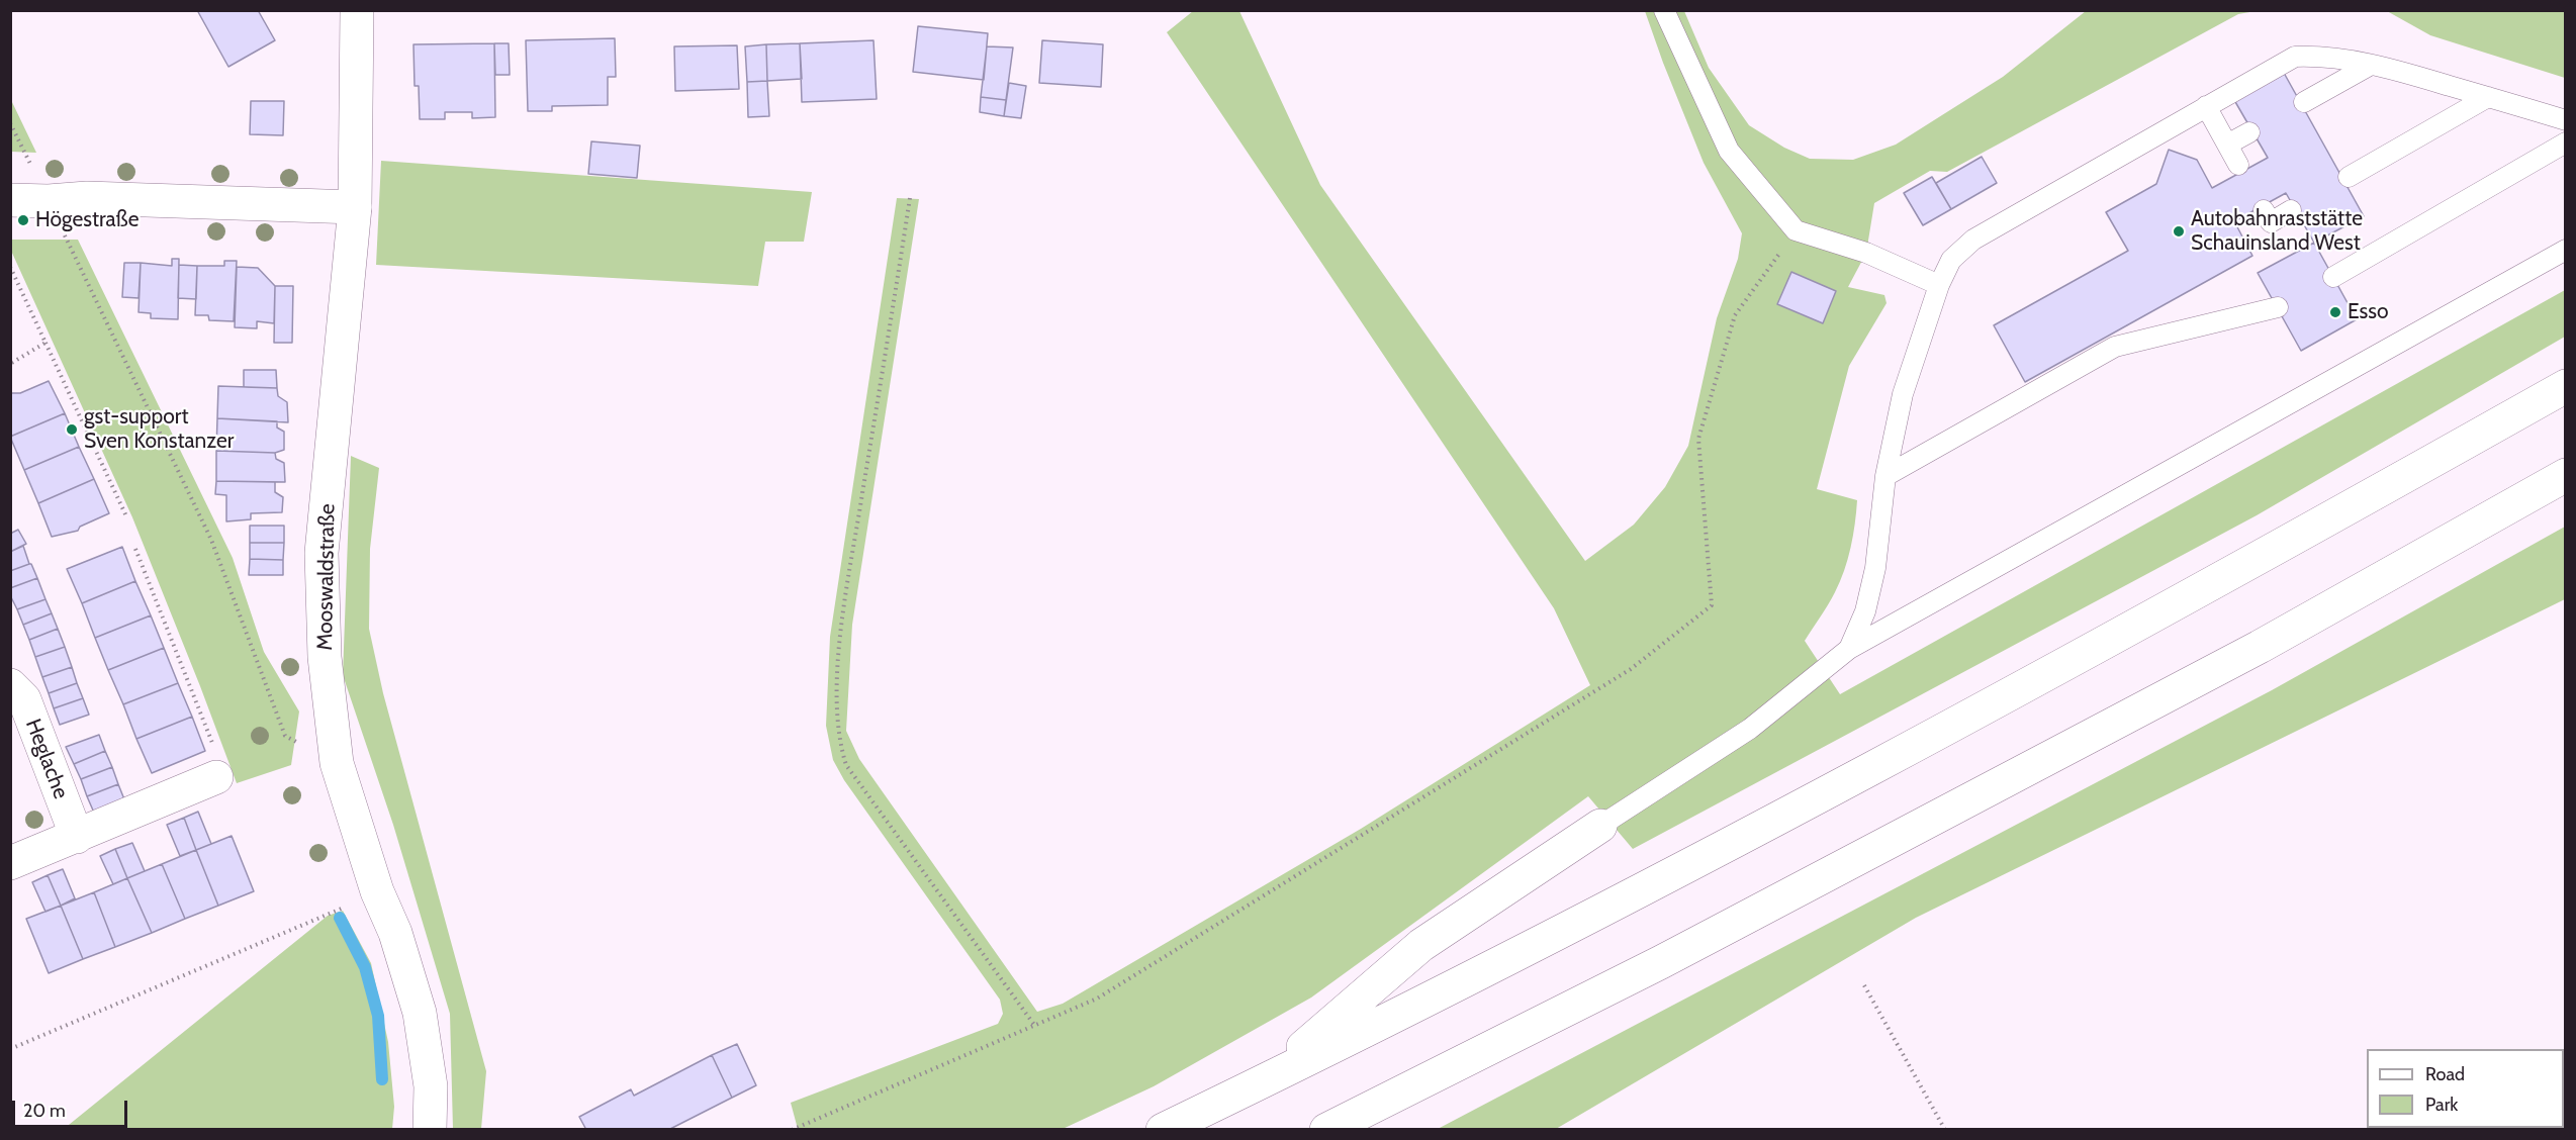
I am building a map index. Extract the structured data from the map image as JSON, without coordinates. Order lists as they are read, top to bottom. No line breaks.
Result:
{"streets":{"main road":["Mooswaldstraße","Heglache"]},"places":["Högestraße","Autobahnraststätte Schauinsland West","Esso","gst-support Sven Konstanzer"],"legend":["Road","Park"],"scale_bar":"20 m"}
